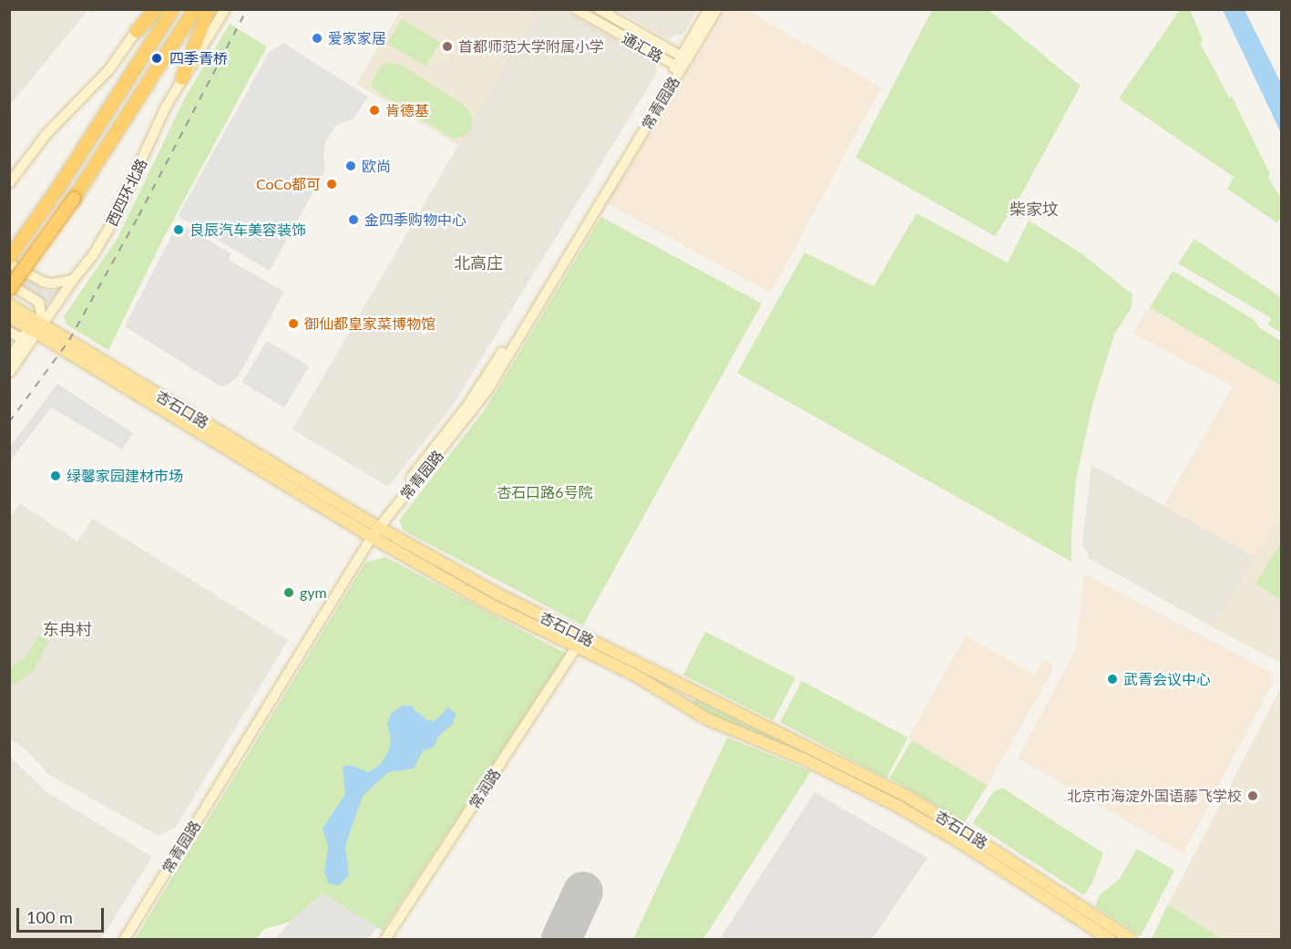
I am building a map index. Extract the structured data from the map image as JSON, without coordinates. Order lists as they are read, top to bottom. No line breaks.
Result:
{"streets":{"main road":["杏石口路"],"street":["通汇路","常青园路","西四环北路","常润路"]},"crossings":[["通汇路","常青园路"],["常青园路","杏石口路"],["西四环北路","杏石口路"],["杏石口路","常润路"]],"districts":["柴家坟","北高庄","东冉村"],"parks":["杏石口路6号院"],"places":["爱家家居","首都师范大学附属小学","四季青桥","肯德基","欧尚","CoCo都可","金四季购物中心","良辰汽车美容装饰","御仙都皇家菜博物馆","绿馨家园建材市场","gym","武青会议中心","北京市海淀外国语藤飞学校"],"scale_bar":"100 m"}
